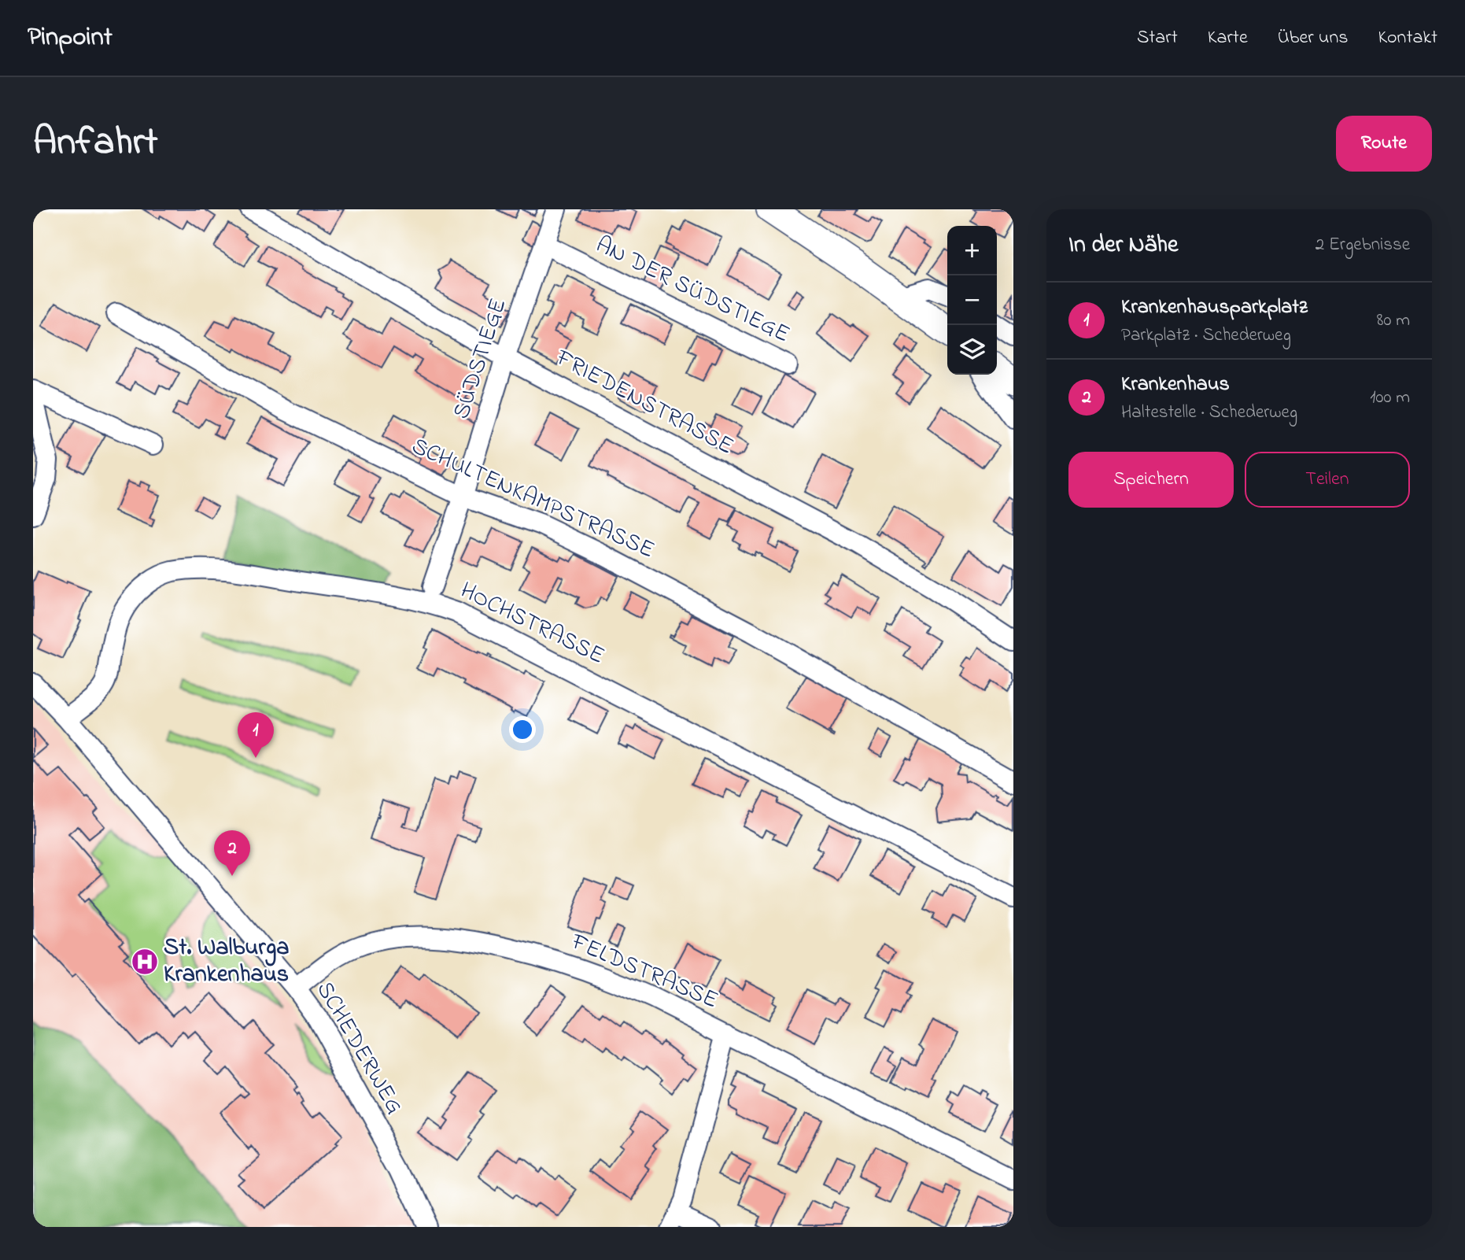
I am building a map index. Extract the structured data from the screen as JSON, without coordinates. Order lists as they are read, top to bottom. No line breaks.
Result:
{"streets":{"street":["AN DER SÜDSTIEGE","SÜDSTIEGE","FRIEDENSTRASSE","SCHULTENKAMPSTRASSE","HOCHSTRASSE","FELDSTRASSE","SCHEDERWEG"]},"crossings":[["AN DER SÜDSTIEGE","SÜDSTIEGE"],["SÜDSTIEGE","FRIEDENSTRASSE"],["SÜDSTIEGE","SCHULTENKAMPSTRASSE"],["HOCHSTRASSE","SCHEDERWEG"],["FELDSTRASSE","SCHEDERWEG"]],"places":{"hospital":["St. Walburga Krankenhaus"]},"page":{"header":"Pinpoint","nav":["Start","Karte","Über uns","Kontakt"],"title":"Anfahrt","buttons":["Route",["Speichern","Teilen"]],"heading":["In der Nähe","2 Ergebnisse"],"map_buttons":["+","−"],"list":[{"mark":"1","name":"Krankenhausparkplatz","note":"Parkplatz · Schederweg","value":"80 m"},{"mark":"2","name":"Krankenhaus","note":"Haltestelle · Schederweg","value":"100 m"}],"pins":["1","2"]}}
